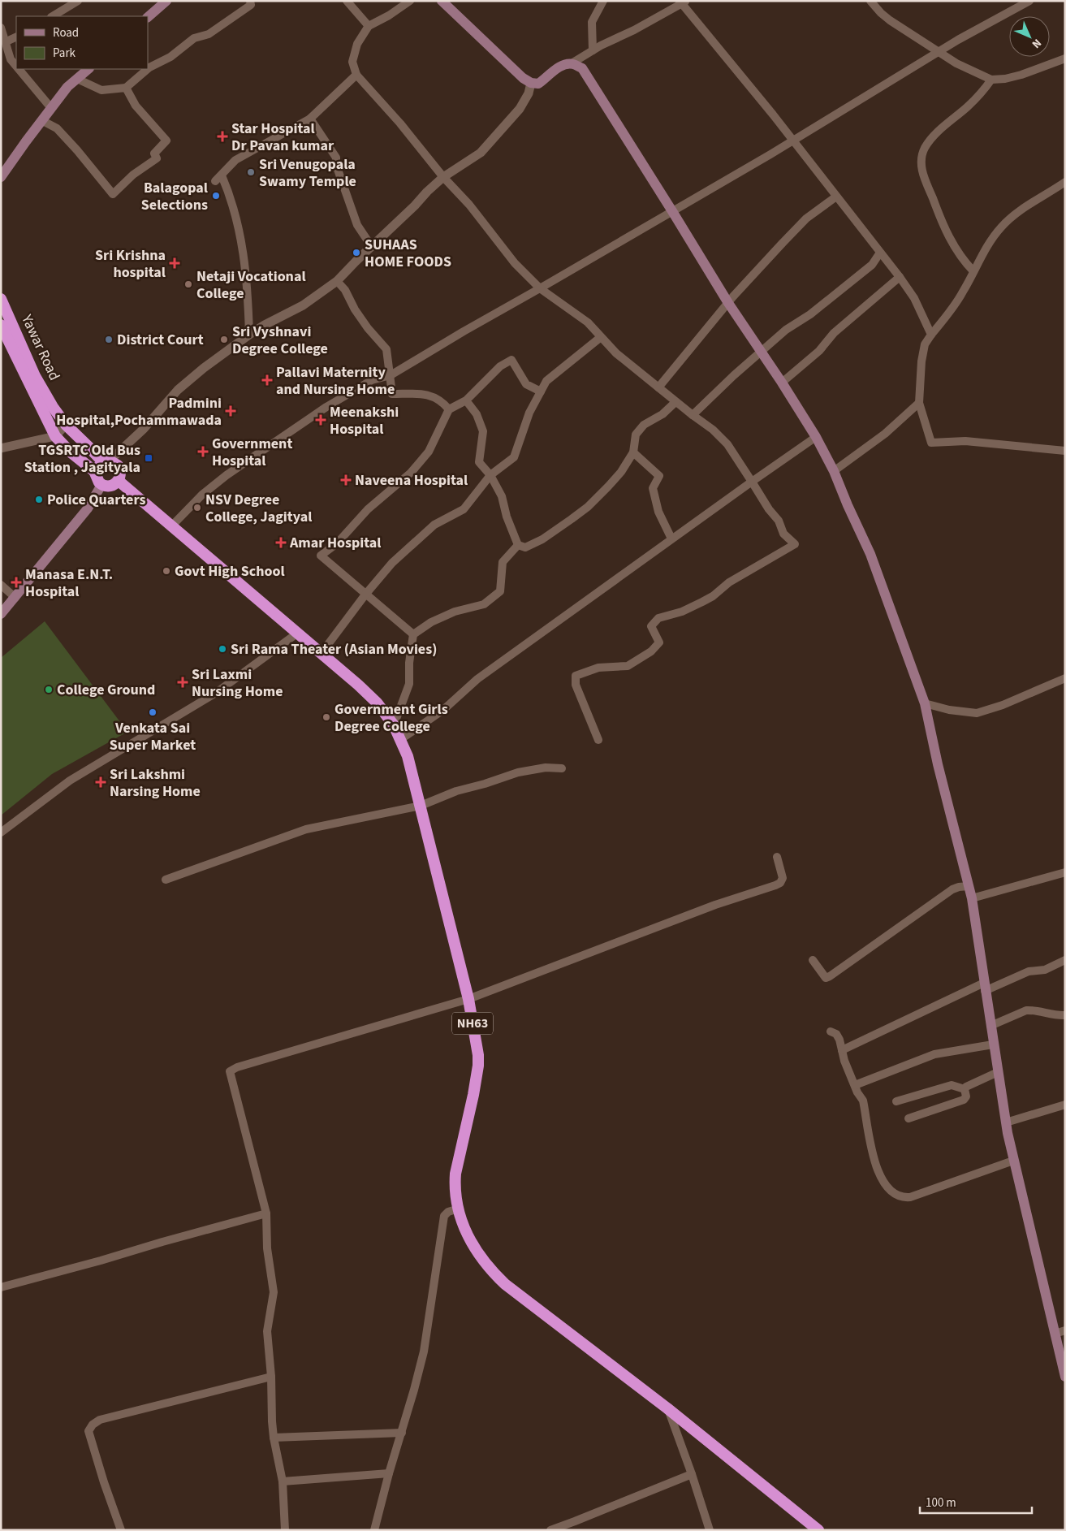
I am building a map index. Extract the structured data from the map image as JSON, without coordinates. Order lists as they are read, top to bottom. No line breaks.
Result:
{"streets":{"highway":["Yawar Road","NH63"]},"crossings":[["Yawar Road","NH63"]],"places":{"health":["Star Hospital Dr Pavan kumar","Sri Krishna hospital","Pallavi Maternity and Nursing Home","Padmini Hospital,Pochammawada","Meenakshi Hospital","Government Hospital","Naveena Hospital","Amar Hospital","Manasa E.N.T. Hospital","Sri Laxmi Nursing Home","Sri Lakshmi Narsing Home"],"other":["Sri Venugopala Swamy Temple","Balagopal Selections","SUHAAS HOME FOODS","Netaji Vocational College","District Court","Sri Vyshnavi Degree College","Police Quarters","NSV Degree College, Jagityal","Govt High School","Sri Rama Theater (Asian Movies)","College Ground","Venkata Sai Super Market","Government Girls Degree College"],"transit":["TGSRTC Old Bus Station , Jagityala"]},"legend":["Road","Park"],"scale_bar":"100 m","north":"bottom right"}
